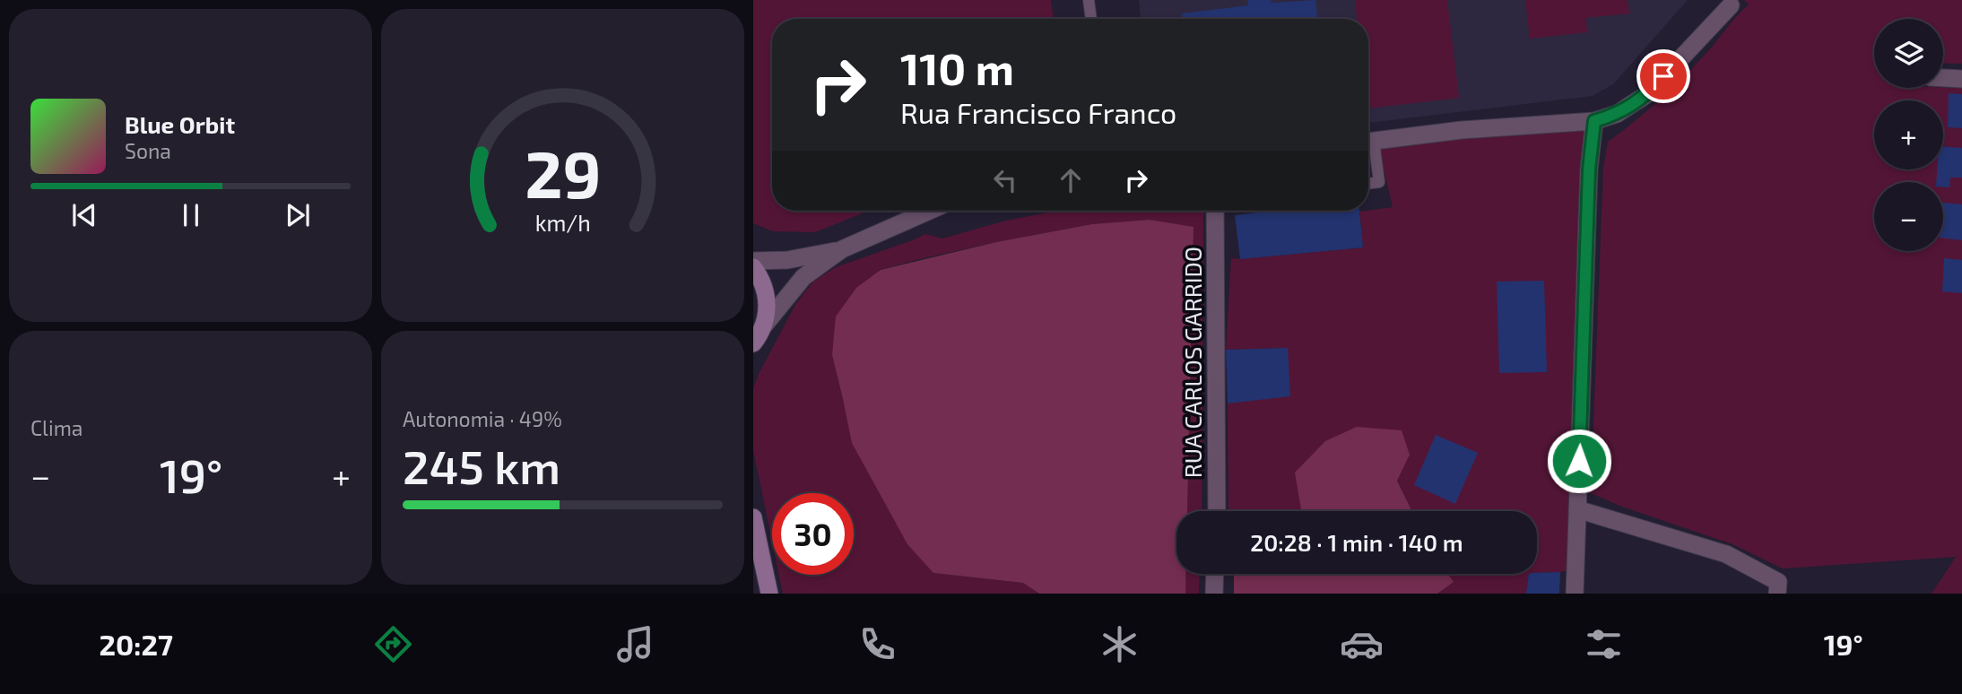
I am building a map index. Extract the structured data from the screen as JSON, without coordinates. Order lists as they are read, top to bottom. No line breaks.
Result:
{"streets":{"street":["RUA CARLOS GARRIDO"]},"page":{"map_buttons":["+","−"],"turn":["110 m","Rua Francisco Franco"],"song":["Blue Orbit","Sona"],"tile":["Clima",["Autonomia · 49%","245 km"]],"heat":["−","19°","+"],"limit":"30","trip":"20:28 · 1 min · 140 m","tabs":["20:27","19°"],"gauge":["29","km/h"]}}
